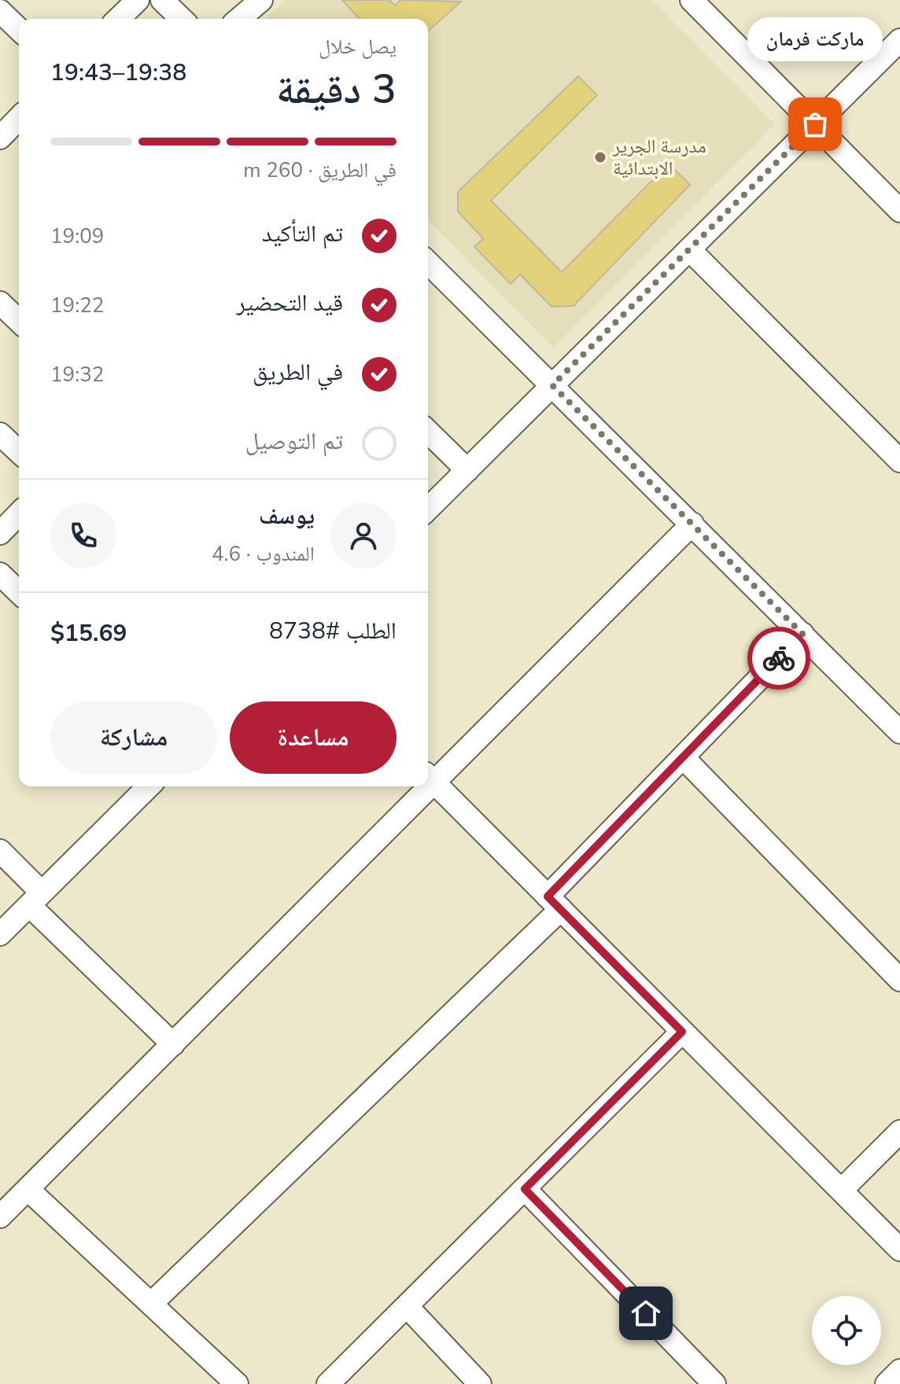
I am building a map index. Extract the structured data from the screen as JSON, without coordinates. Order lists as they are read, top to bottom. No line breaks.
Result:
{"places":["مارکت فرمان","مدرسة الجرير الابتدائية"],"page":{"bubble":"مارکت فرمان","heading":["3 دقيقة","يصل خلال","19:38–19:43"],"panel":["يوسف","المندوب · 4.6","الطلب #8738","$15.69"],"bar":"في الطريق · 260 m","list":[["تم التأكيد","19:09"],["قيد التحضير","19:22"],["في الطريق","19:32"],"تم التوصيل"],"buttons":["مساعدة","مشاركة"]}}
